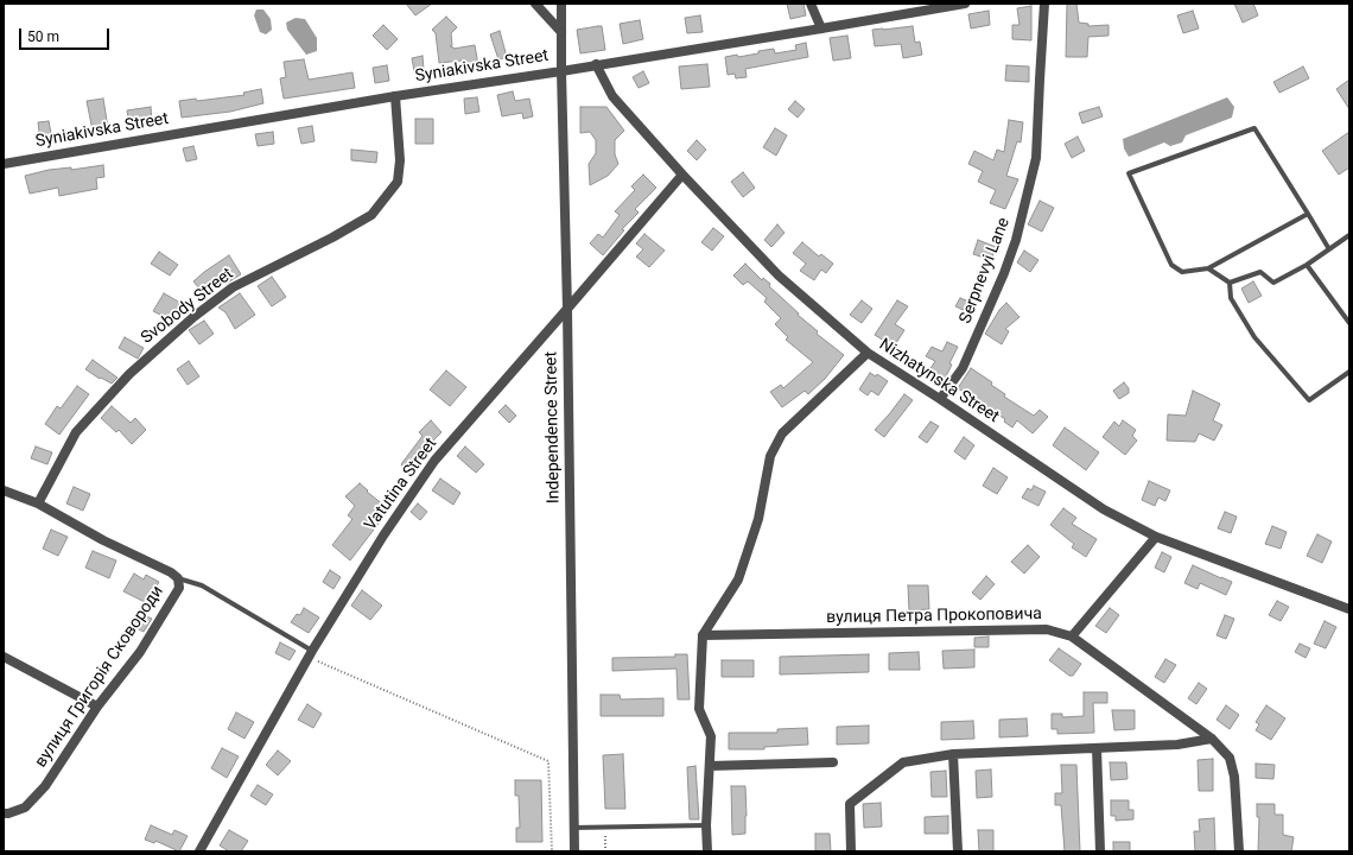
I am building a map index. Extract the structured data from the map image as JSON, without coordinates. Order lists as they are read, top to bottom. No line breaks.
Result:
{"streets":{"street":["Syniakivska Street","Serpnevyi Lane","Svobody Street","Nizhatynska Street","Independence Street","Vatutina Street","вулиця Петра Прокоповича","вулиця Григорія Сковороди"]},"crossings":[["Syniakivska Street","Svobody Street"],["Syniakivska Street","Nizhatynska Street"],["Syniakivska Street","Independence Street"],["Serpnevyi Lane","Nizhatynska Street"],["Svobody Street","вулиця Григорія Сковороди"],["Nizhatynska Street","Vatutina Street"],["Independence Street","Vatutina Street"]],"scale_bar":"50 m"}
